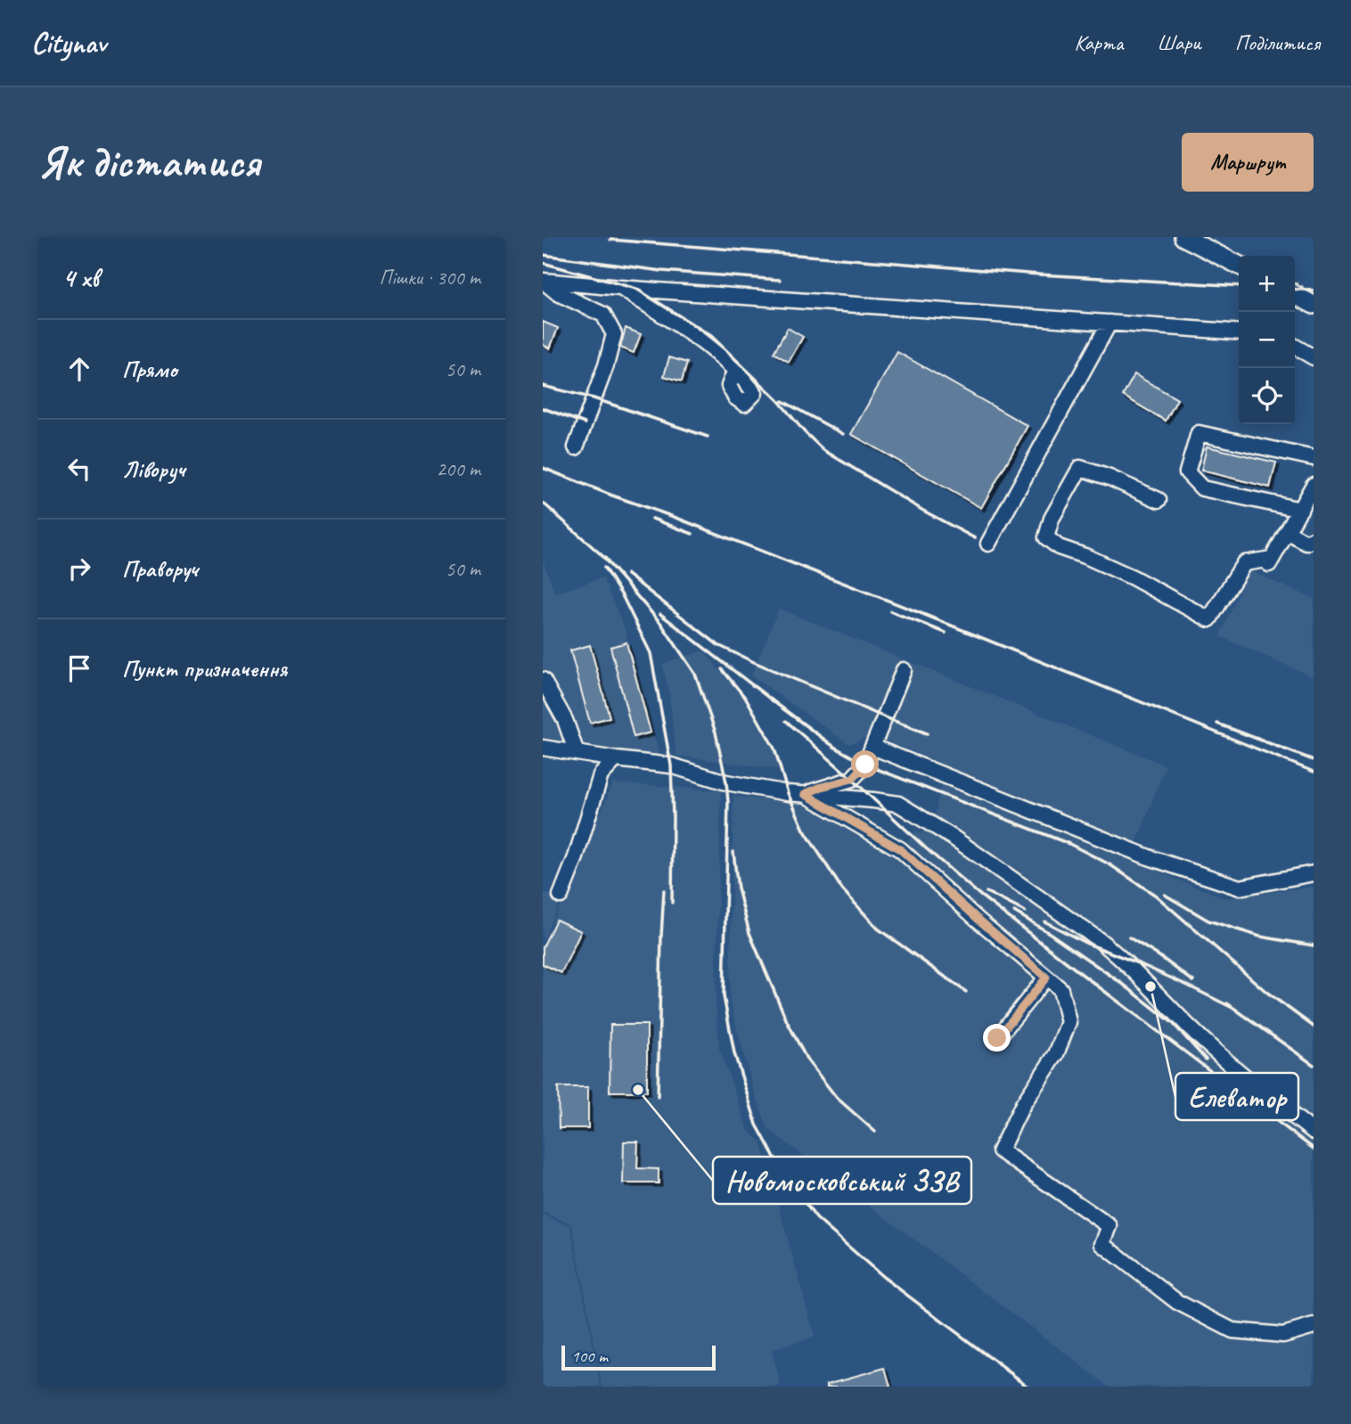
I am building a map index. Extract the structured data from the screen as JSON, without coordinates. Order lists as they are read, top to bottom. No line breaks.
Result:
{"places":["Елеватор","Новомосковський ЗЗВ"],"scale_bar":"100 m","page":{"header":"Citynav","nav":["Карта","Шари","Поділитися"],"buttons":"Маршрут","title":"Як дістатися","heading":["4 хв","Пішки · 300 m"],"map_buttons":["+","−"],"list":[["Прямо","50 m"],["Ліворуч","200 m"],["Праворуч","50 m"],"Пункт призначення"],"scale":"100 m"}}
